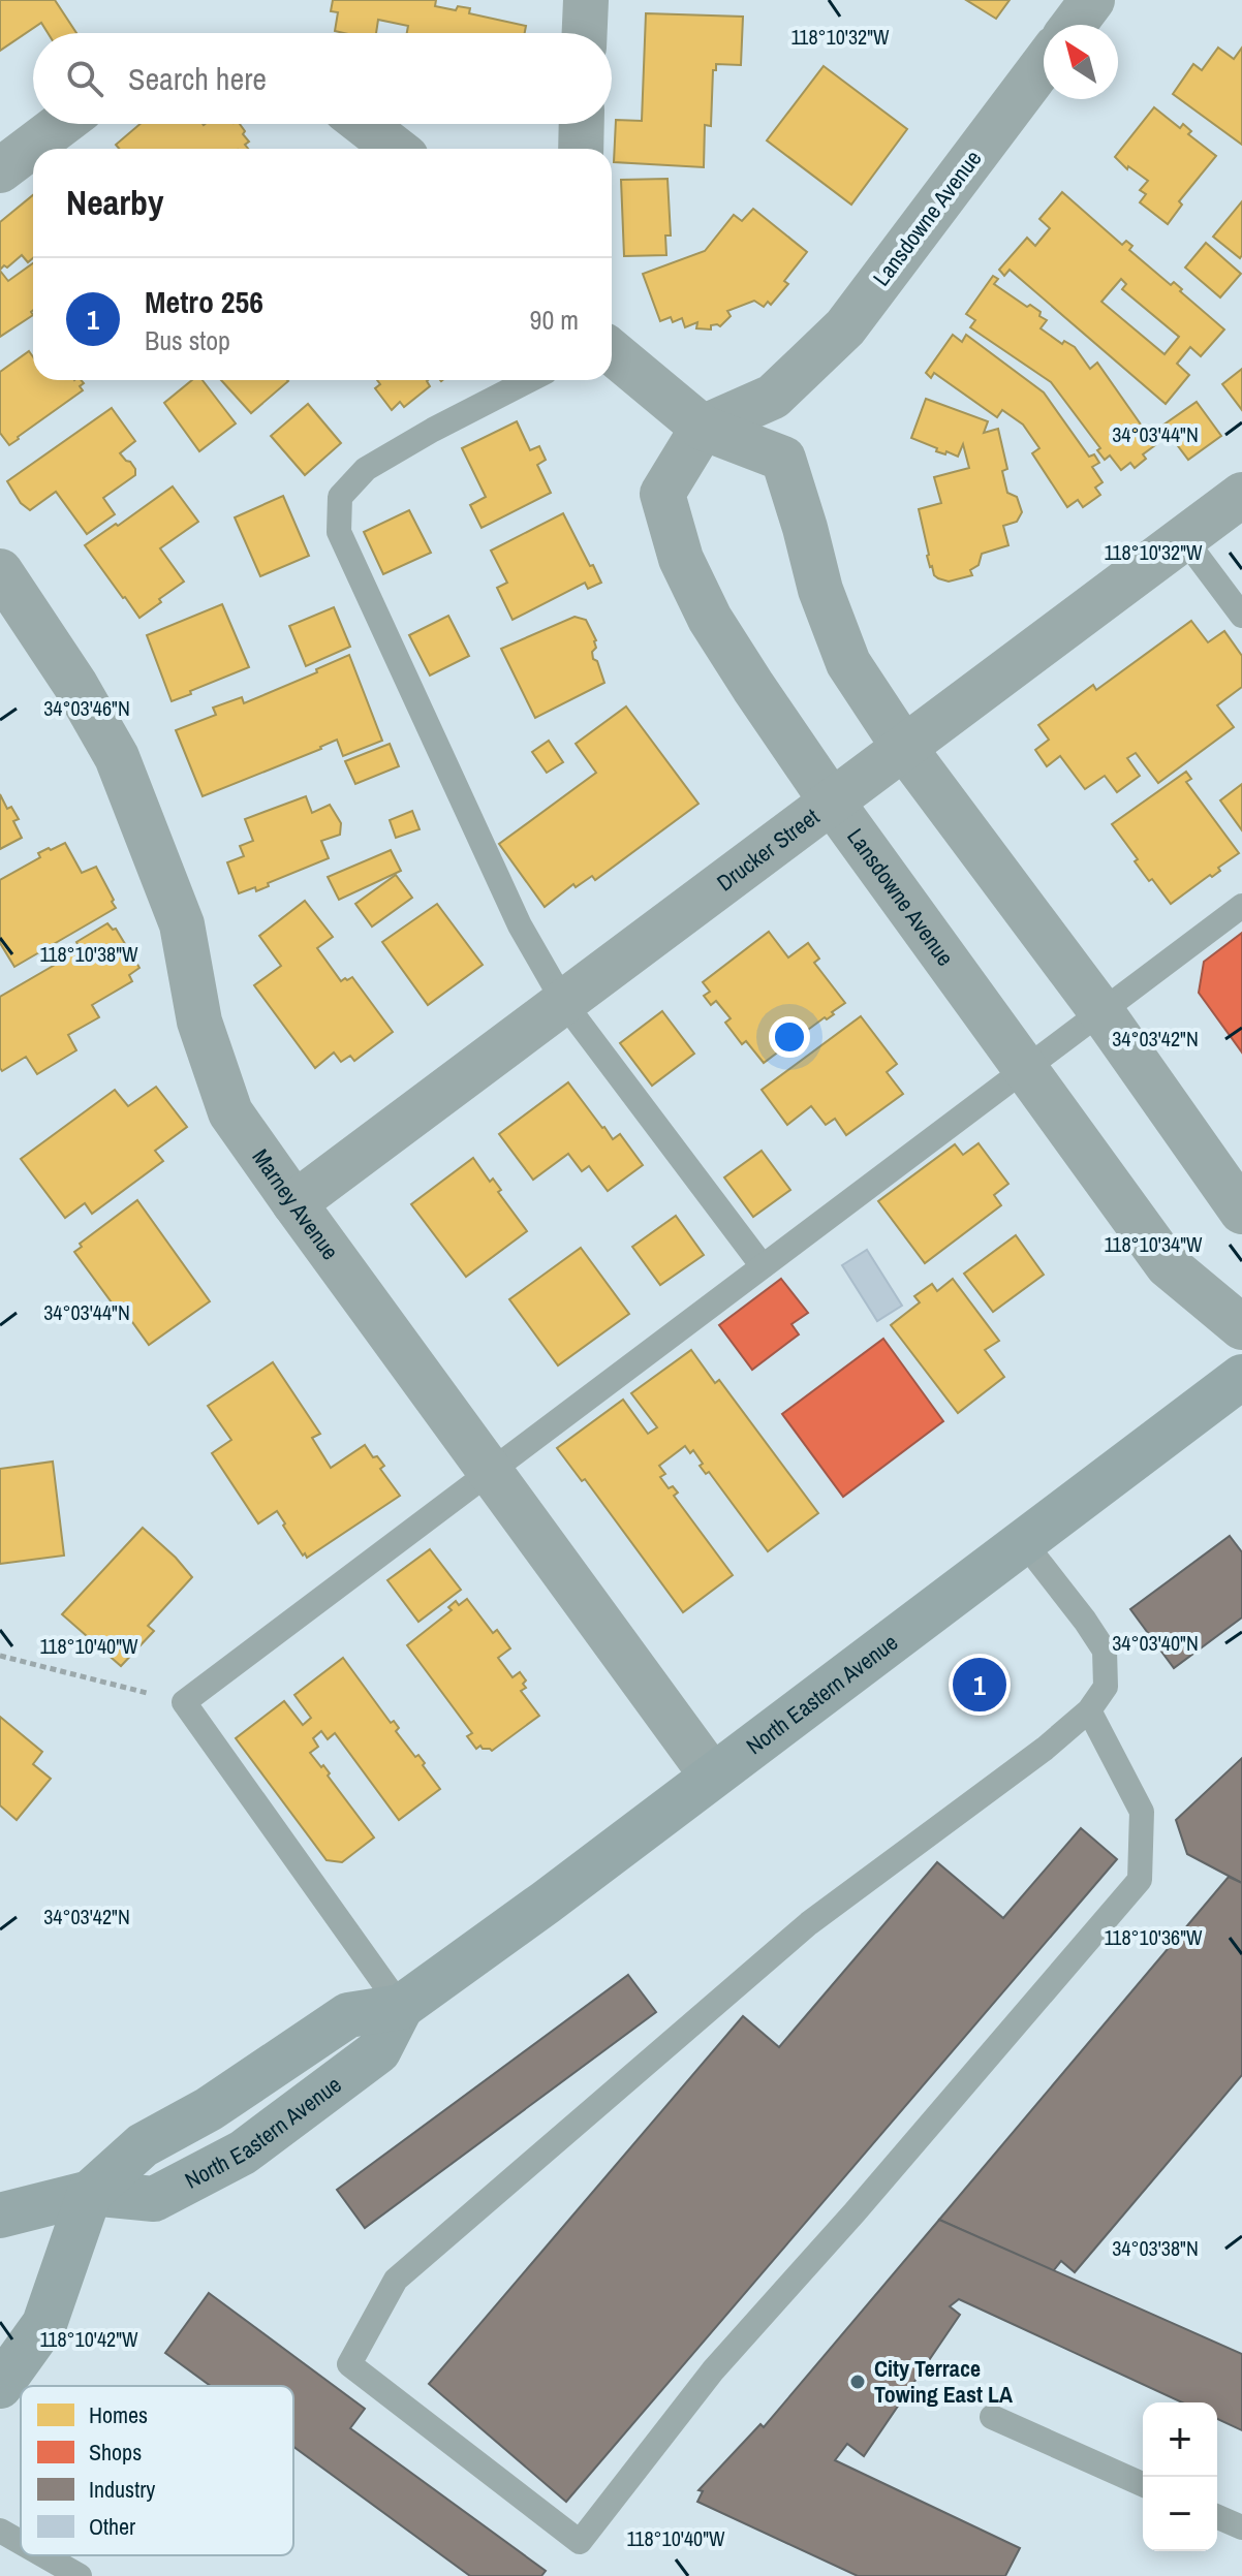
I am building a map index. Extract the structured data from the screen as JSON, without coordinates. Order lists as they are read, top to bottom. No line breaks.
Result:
{"streets":{"main road":["North Eastern Avenue"],"street":["Lansdowne Avenue","Drucker Street","Marney Avenue"]},"crossings":[["Lansdowne Avenue","Drucker Street"],["Drucker Street","Marney Avenue"],["Marney Avenue","North Eastern Avenue"]],"places":["City Terrace Towing East LA"],"legend":["Homes","Shops","Industry","Other"],"north":"top left","page":{"search":"Search here","heading":"Nearby","list":[{"mark":"1","name":"Metro 256","note":"Bus stop","value":"90 m"}],"pins":"1","map_buttons":["+","−"]},"coordinates":["118°10'32\"W","34°03'44\"N","34°03'46\"N","118°10'38\"W","34°03'42\"N","118°10'34\"W","34°03'40\"N","118°10'40\"W","118°10'36\"W","34°03'38\"N","118°10'42\"W"]}
